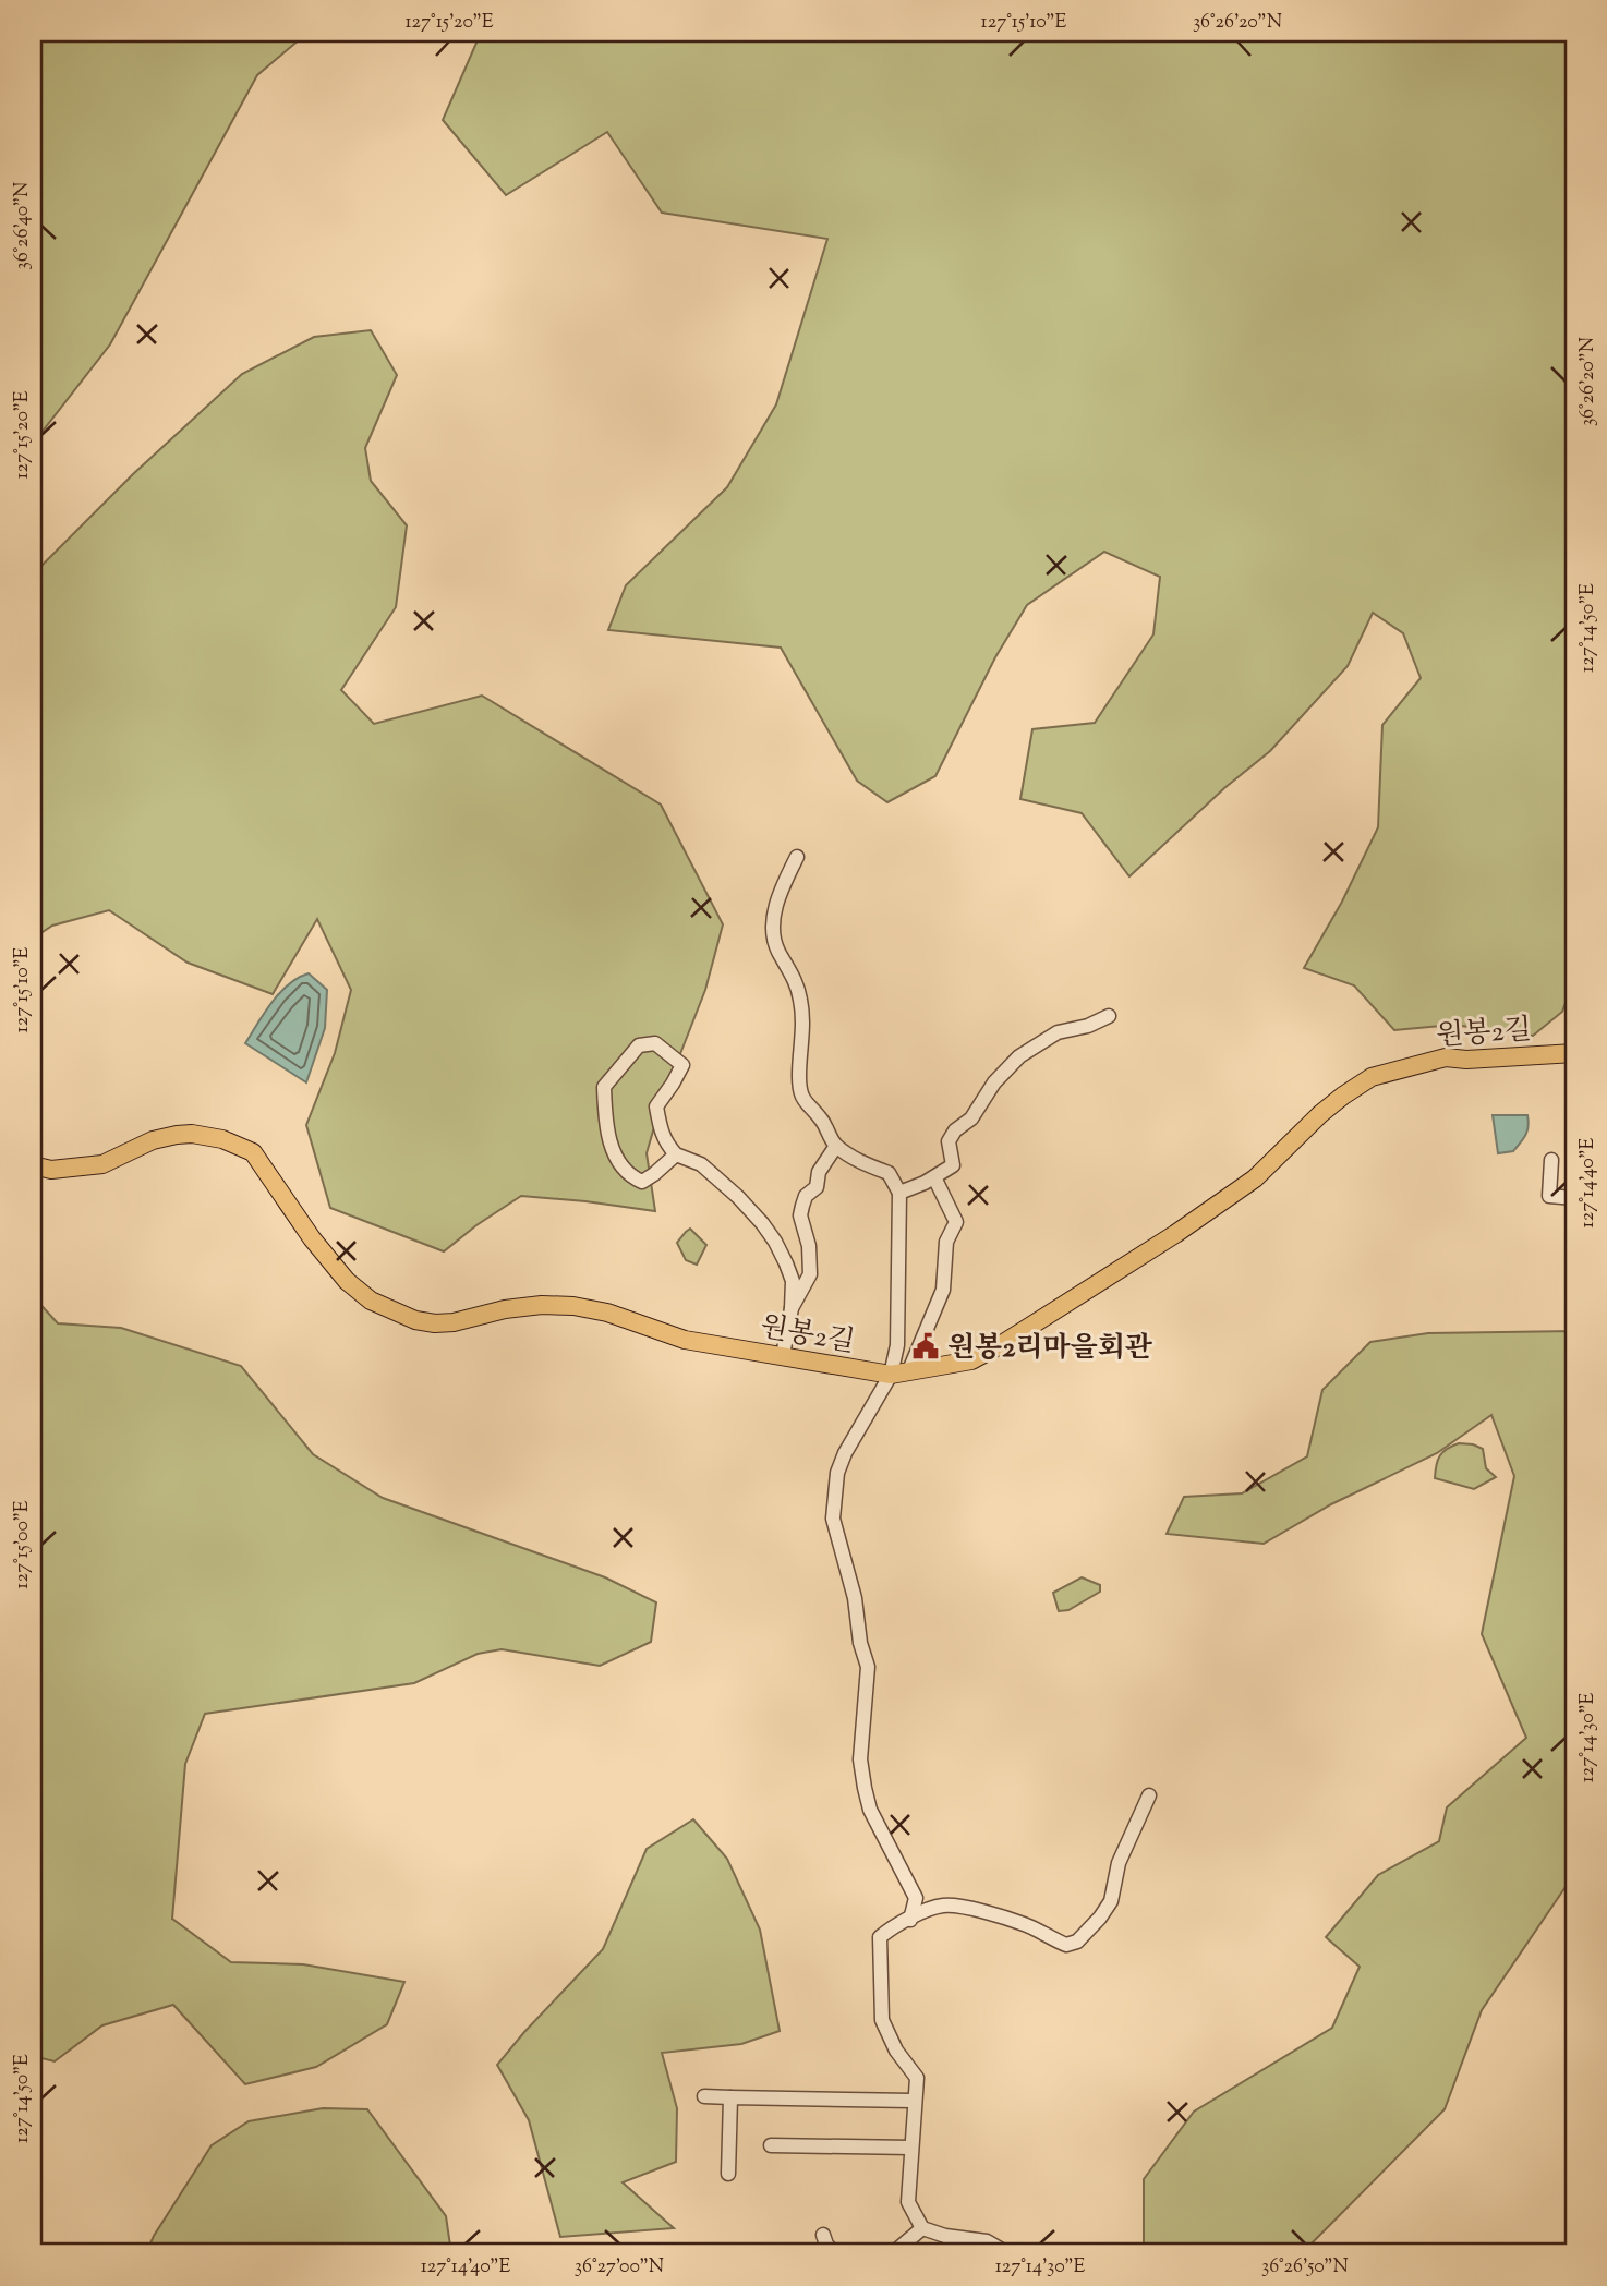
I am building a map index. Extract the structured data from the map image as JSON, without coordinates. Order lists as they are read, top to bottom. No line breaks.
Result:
{"streets":{"main road":["원봉2길"]},"places":{"public building":["원봉2리마을회관"]},"coordinates":["127°15'20\"E","127°15'10\"E","36°26'20\"N","36°26'40\"N","127°14'50\"E","127°14'40\"E","127°15'00\"E","127°14'30\"E","36°27'00\"N","36°26'50\"N"]}
